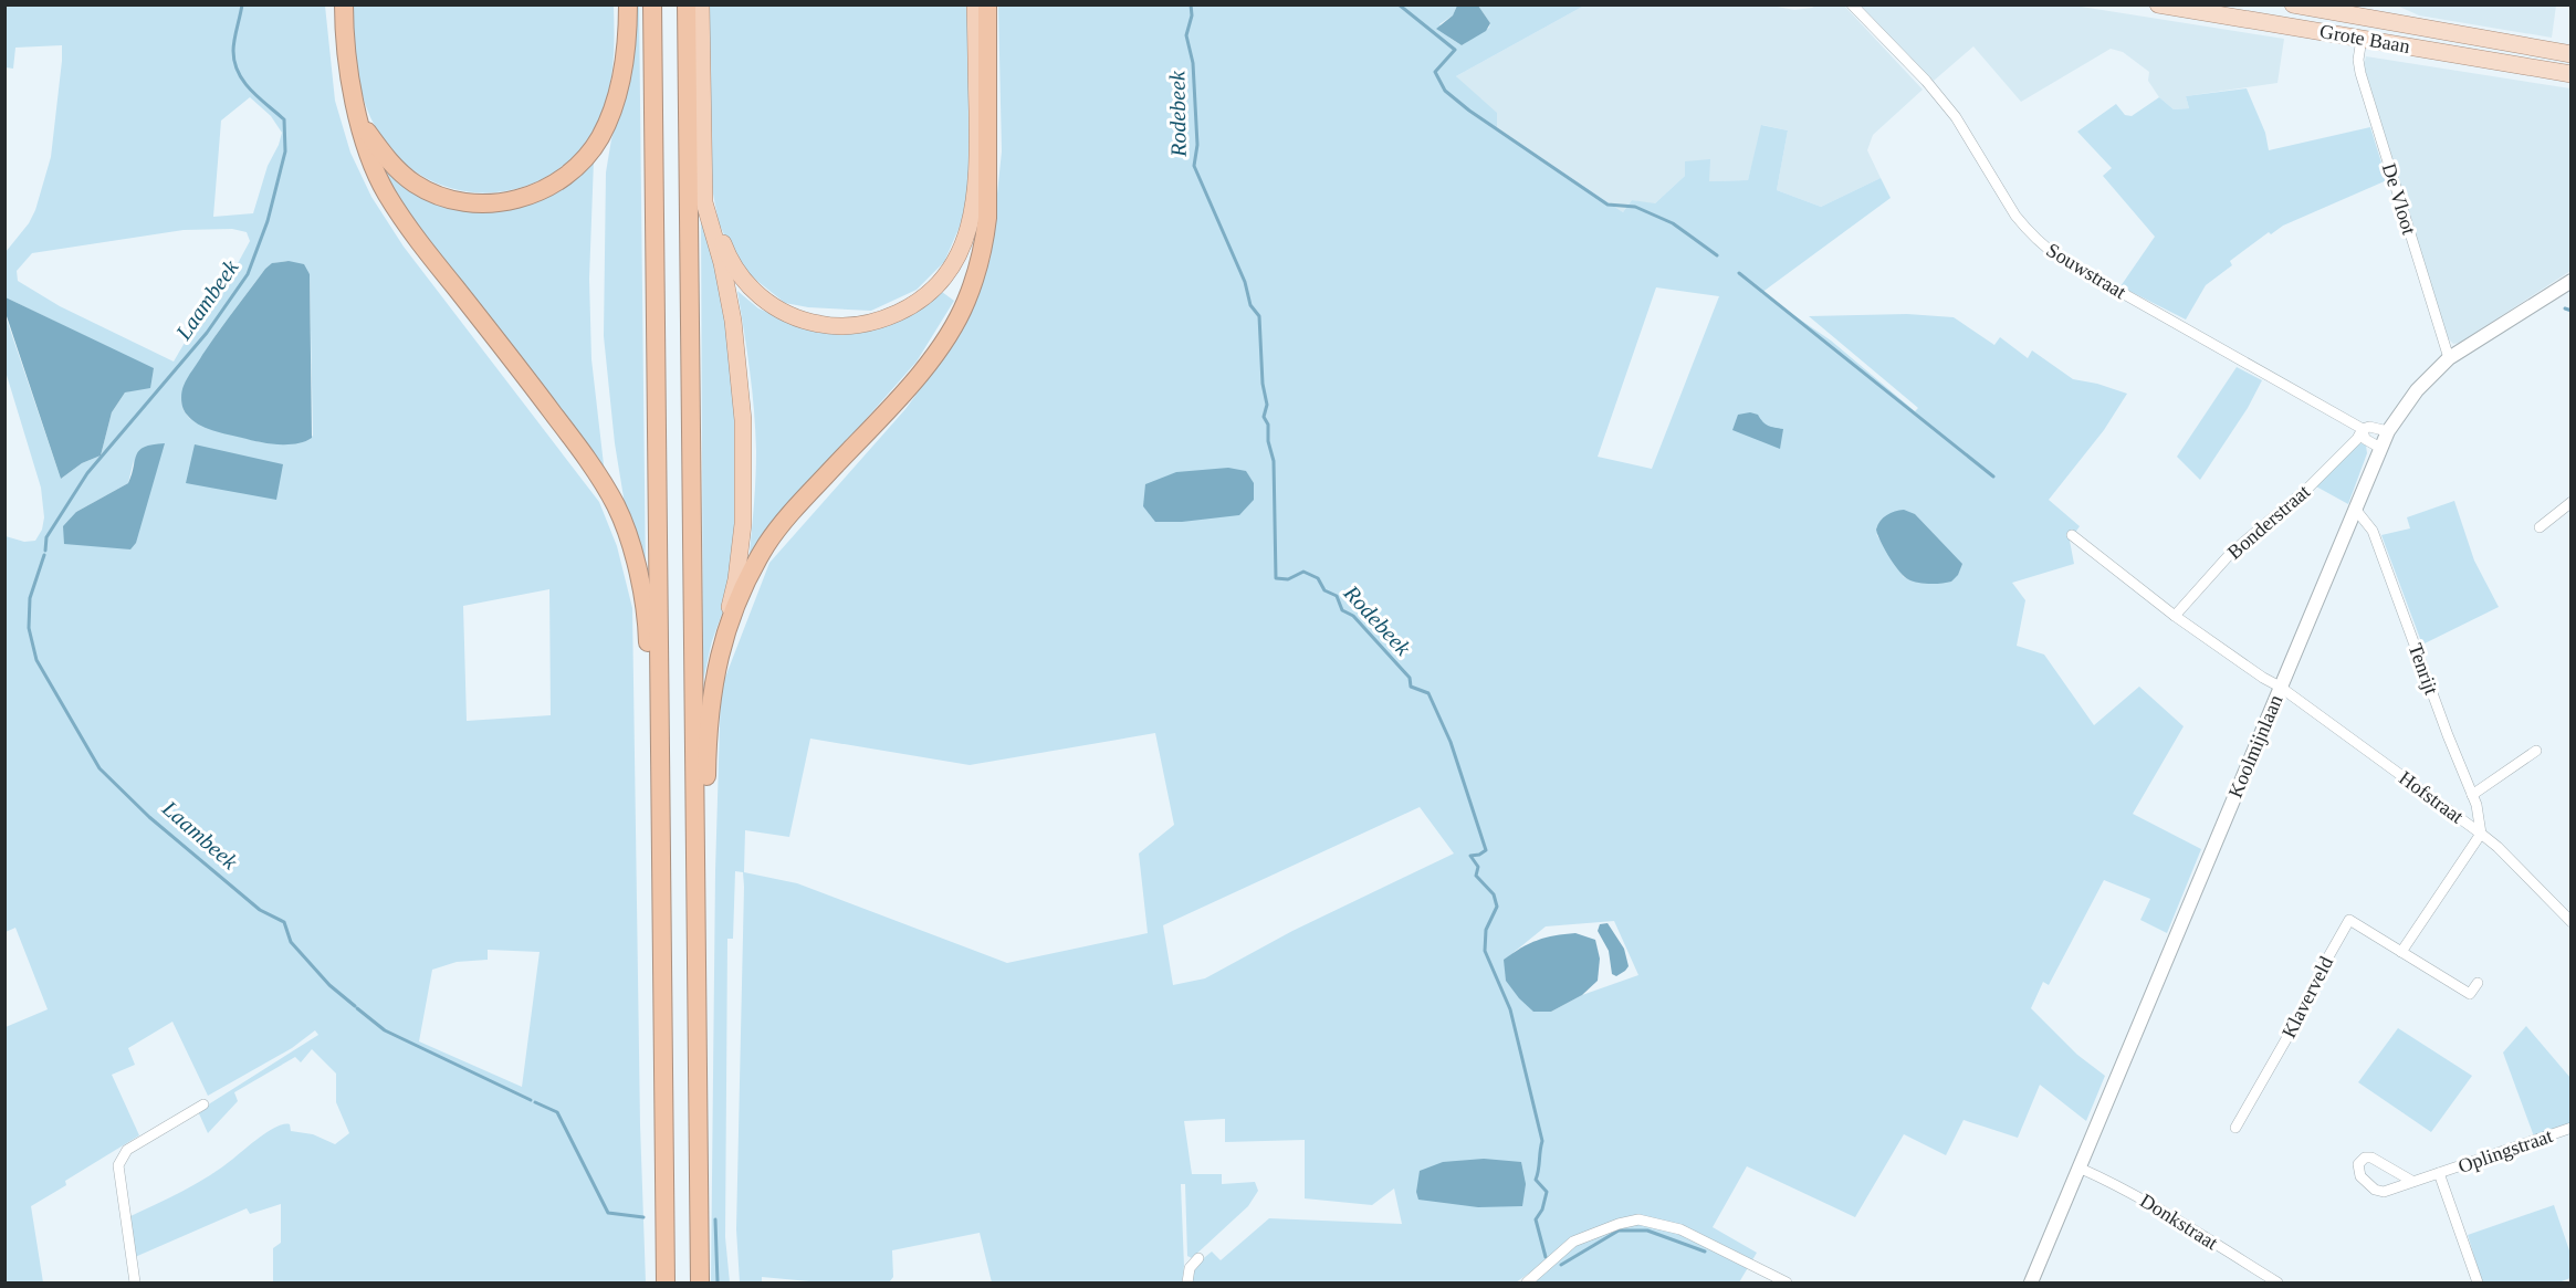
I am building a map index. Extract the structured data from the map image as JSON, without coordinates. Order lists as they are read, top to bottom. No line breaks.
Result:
{"streets":{"main road":["Grote Baan"],"street":["De Vloot","Souwstraat","Bonderstraat","Tenrijt","Koolmijnlaan","Hofstraat","Klaverveld","Oplingstraat","Donkstraat"]},"crossings":[["Grote Baan","De Vloot"],["De Vloot","Koolmijnlaan"],["Souwstraat","Bonderstraat"],["Souwstraat","Koolmijnlaan"],["Tenrijt","Koolmijnlaan"],["Tenrijt","Hofstraat"],["Koolmijnlaan","Hofstraat"],["Koolmijnlaan","Donkstraat"]],"water":["Rodebeek","Laambeek"]}
